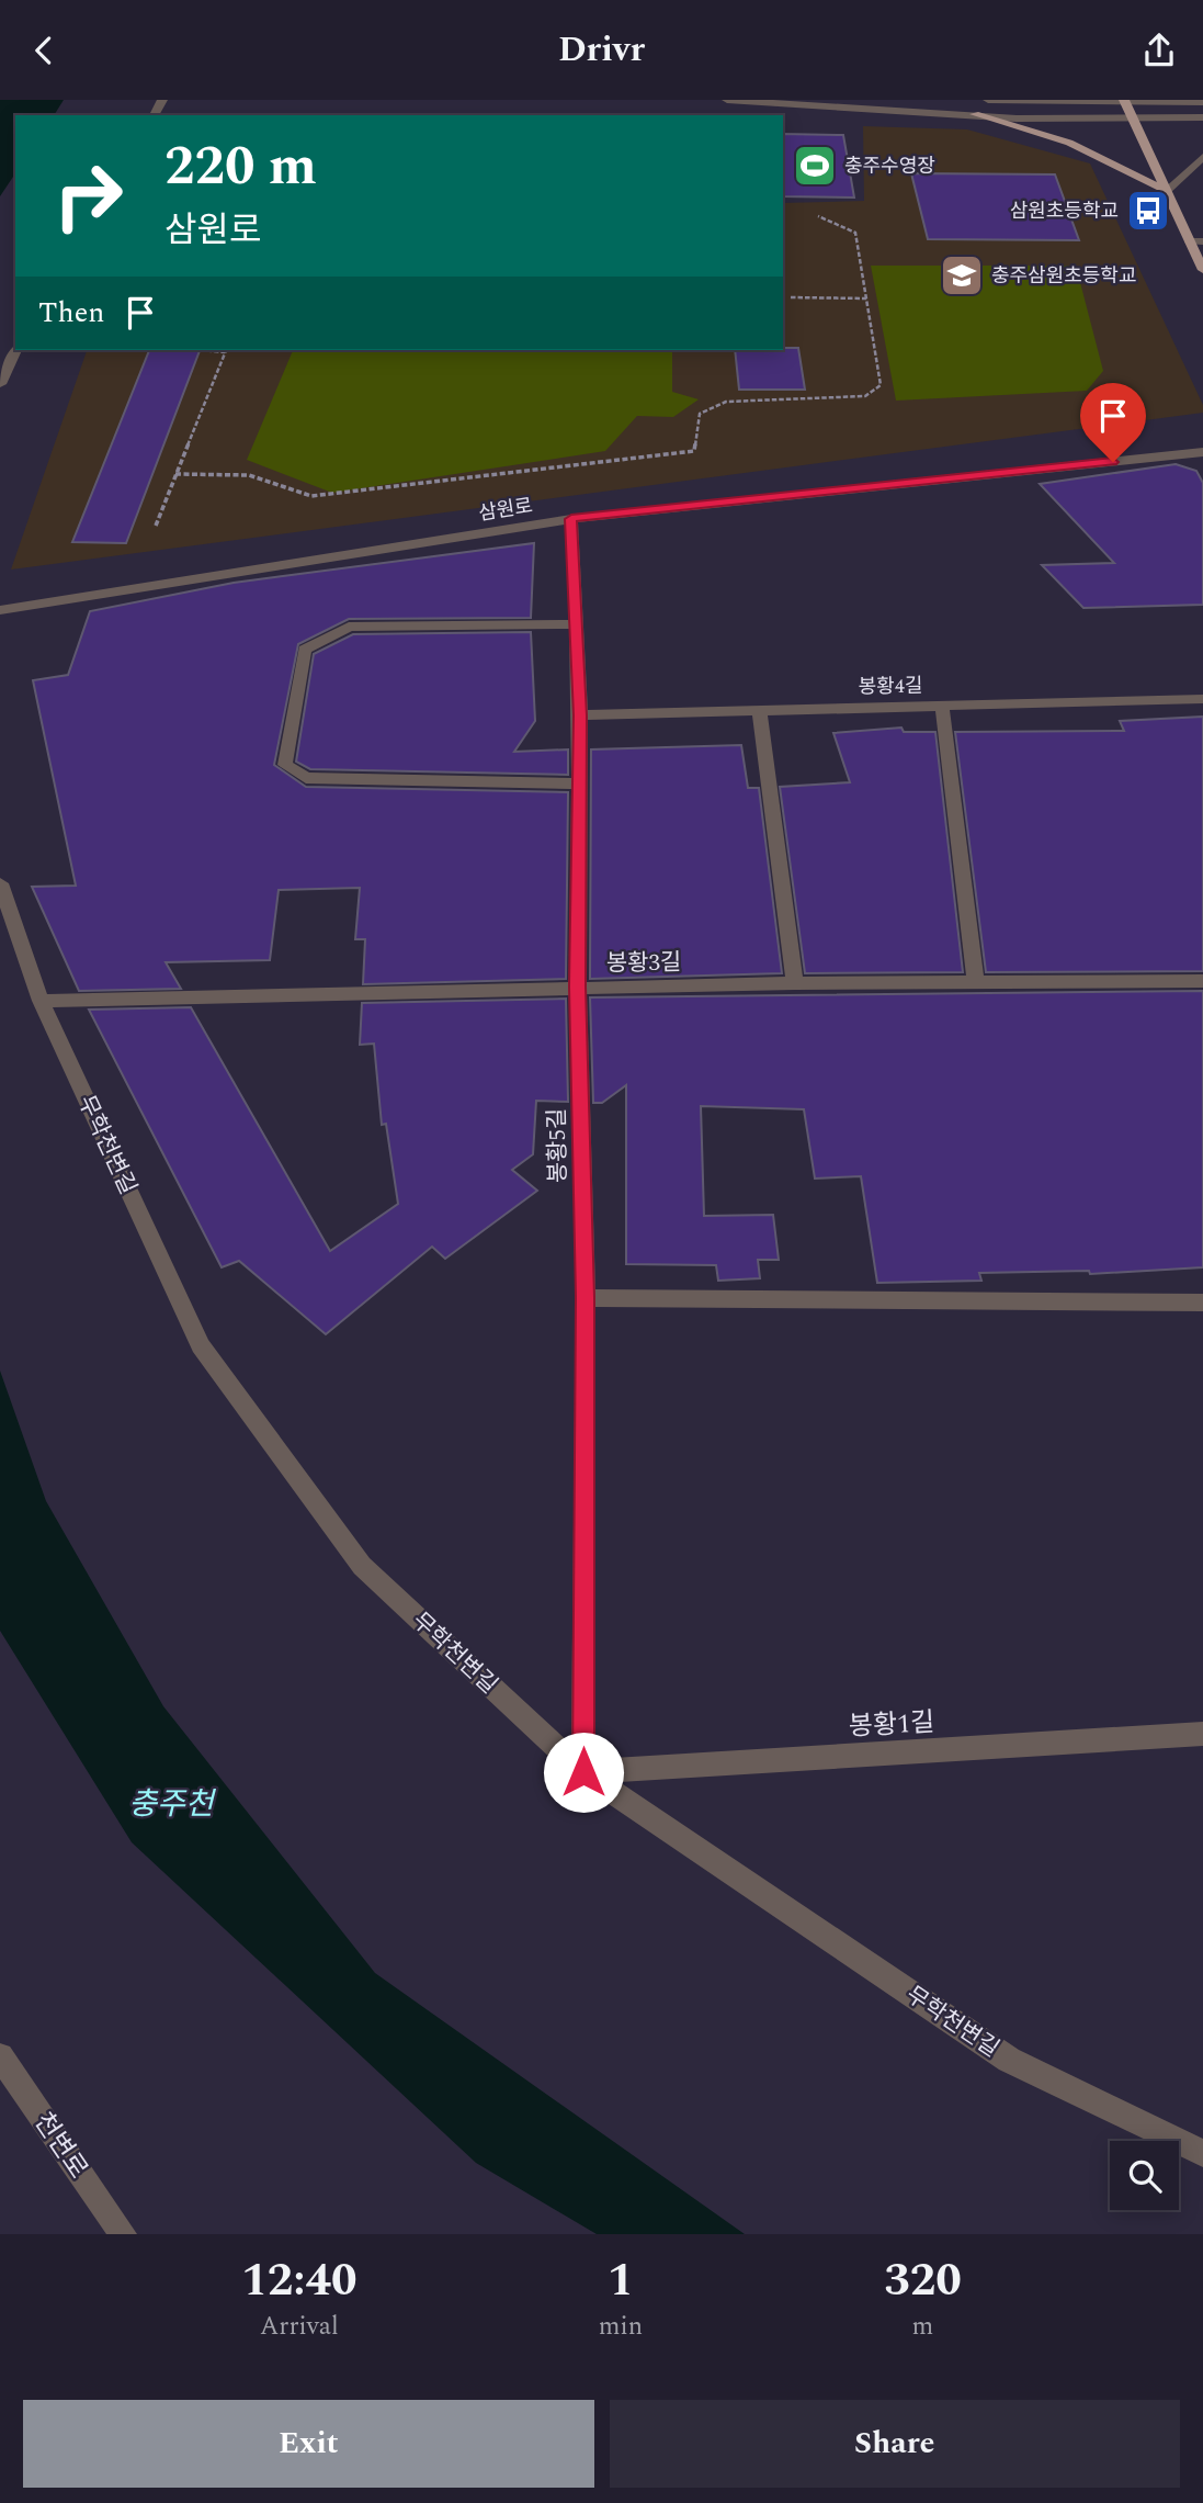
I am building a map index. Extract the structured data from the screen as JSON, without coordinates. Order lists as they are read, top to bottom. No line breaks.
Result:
{"streets":{"street":["삼원로","봉황4길","봉황3길","무학천변길","봉황5길","봉황1길","천변로"]},"crossings":[["삼원로","봉황5길"],["봉황4길","봉황5길"],["봉황3길","무학천변길"],["봉황3길","봉황5길"],["무학천변길","봉황5길"],["무학천변길","봉황1길"],["봉황5길","봉황1길"]],"water":["충주천"],"places":{"sports":["충주수영장"],"bus stop":["삼원초등학교"],"school or university":["충주삼원초등학교"]},"page":{"header":"Drivr","turn":["220 m","삼원로"],"then":"Then","eta":["12:40","Arrival","1","min","320","m"],"buttons":["Exit","Share"]}}
